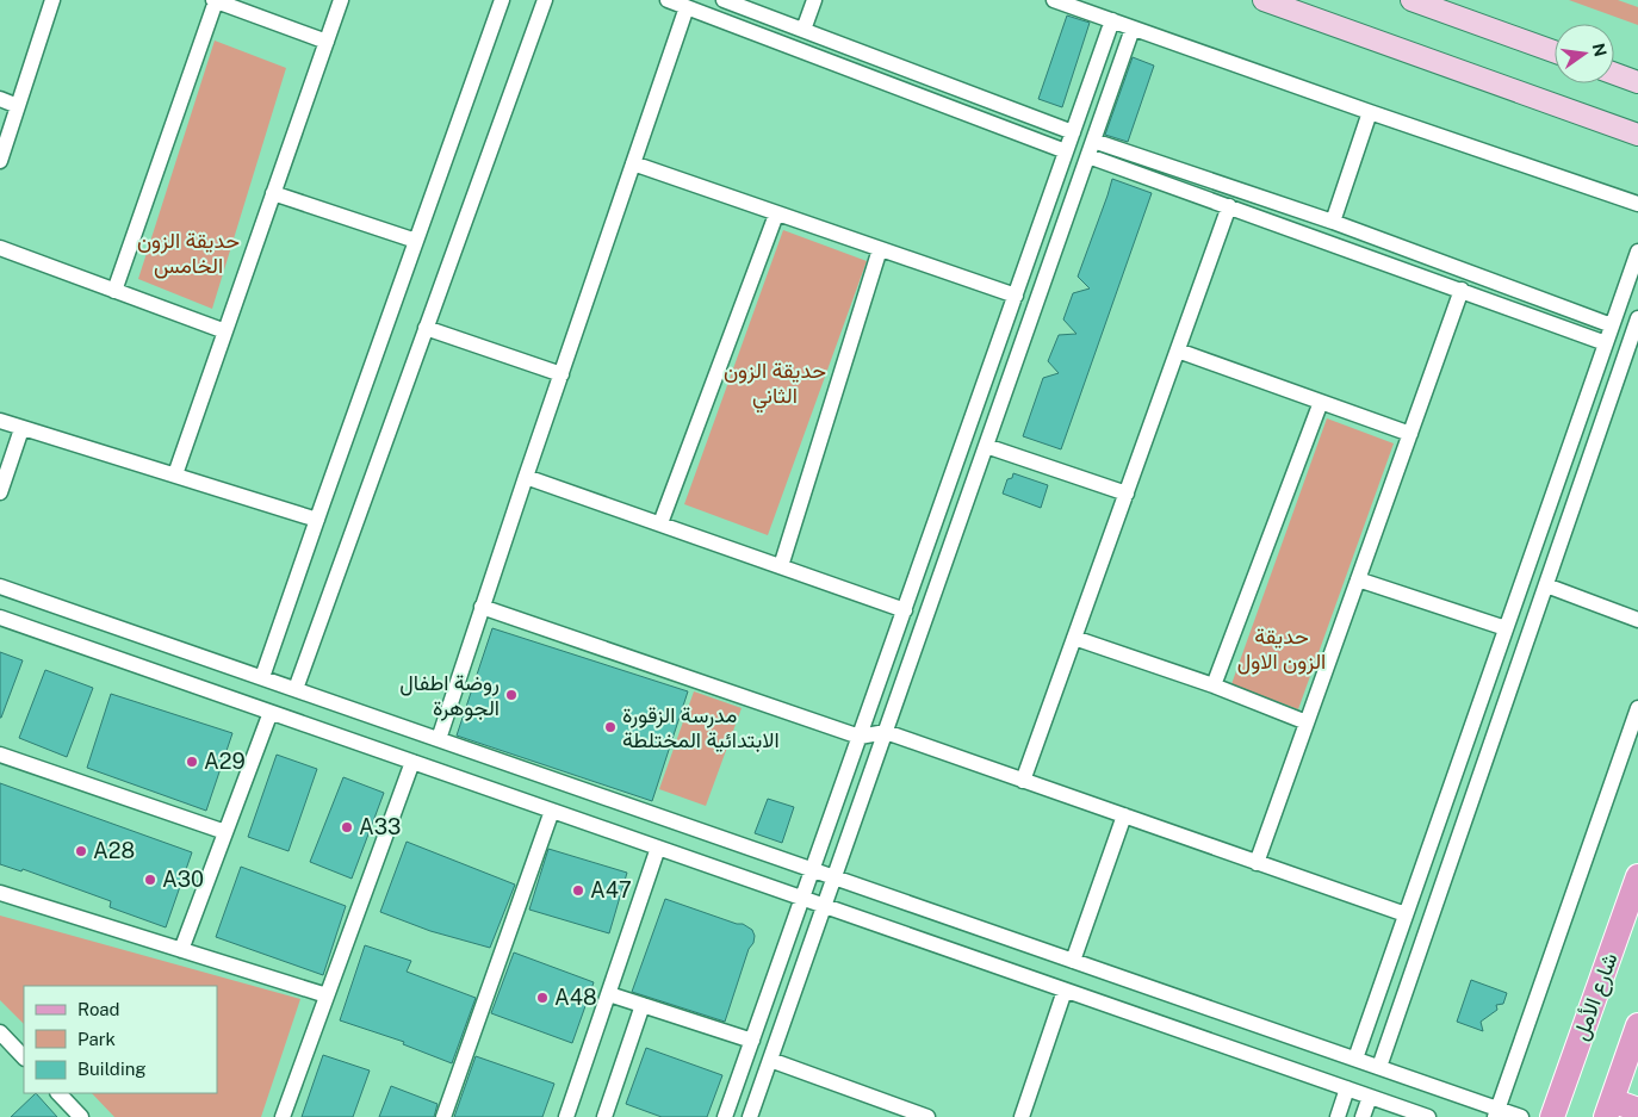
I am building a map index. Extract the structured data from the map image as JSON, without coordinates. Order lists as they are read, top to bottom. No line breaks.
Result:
{"streets":{"main road":["شارع الأمل"]},"parks":["حديقة الزون الخامس","حديقة الزون الثاني","حديقة الزون الاول"],"places":["روضة اطفال الجوهرة","مدرسة الزقورة الابتدائية المختلطة","A29","A33","A28","A30","A47","A48"],"legend":["Road","Park","Building"],"north":"right"}
